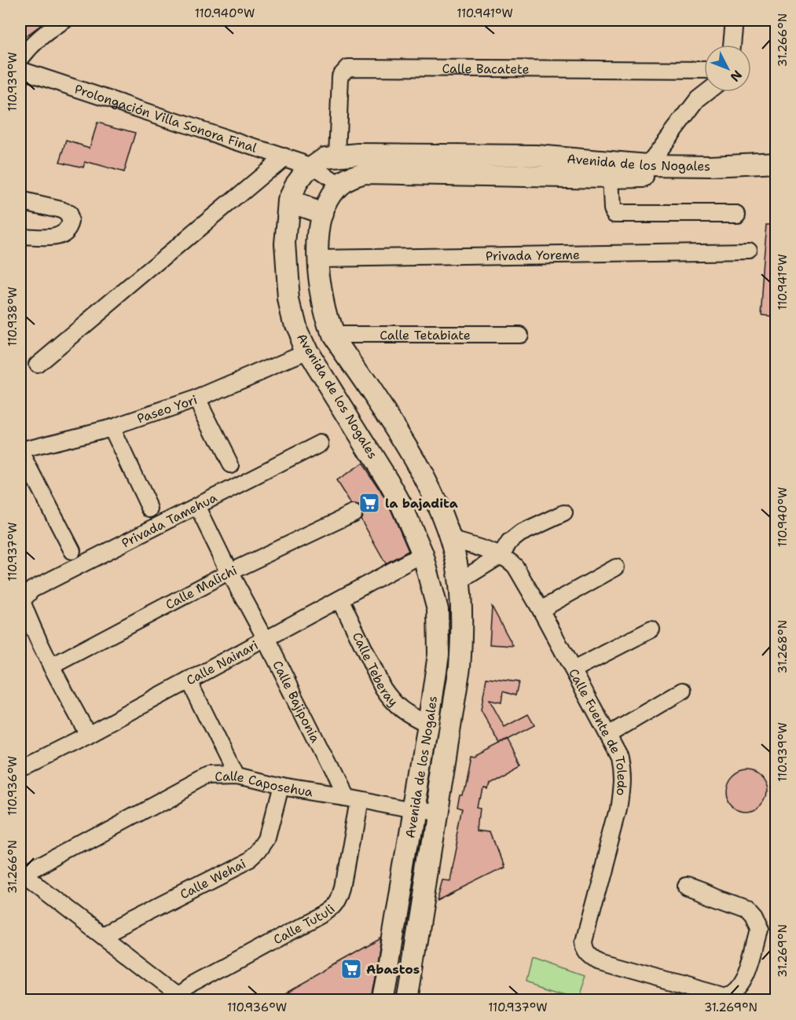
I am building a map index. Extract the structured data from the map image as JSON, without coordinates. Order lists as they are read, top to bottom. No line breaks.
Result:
{"streets":{"main road":["Avenida de los Nogales"],"street":["Calle Bacatete","Prolongación Villa Sonora Final","Privada Yoreme","Calle Tetabiate","Paseo Yori","Privada Tamehua","Calle Malichi","Calle Nainari","Calle Teberay","Calle Bajiponia","Calle Fuente de Toledo","Calle Caposehua","Calle Wehai","Calle Tutuli"]},"crossings":[["Calle Bacatete","Avenida de los Nogales"],["Prolongación Villa Sonora Final","Avenida de los Nogales"],["Avenida de los Nogales","Privada Yoreme"],["Avenida de los Nogales","Calle Tetabiate"],["Avenida de los Nogales","Paseo Yori"],["Avenida de los Nogales","Calle Nainari"],["Avenida de los Nogales","Calle Teberay"],["Avenida de los Nogales","Calle Fuente de Toledo"],["Avenida de los Nogales","Calle Caposehua"],["Privada Tamehua","Calle Malichi"],["Privada Tamehua","Calle Bajiponia"],["Calle Malichi","Calle Bajiponia"],["Calle Nainari","Calle Teberay"],["Calle Nainari","Calle Bajiponia"],["Calle Bajiponia","Calle Caposehua"],["Calle Bajiponia","Calle Tutuli"],["Calle Caposehua","Calle Wehai"],["Calle Caposehua","Calle Tutuli"]],"places":{"supermarket":["la bajadita","Abastos"]},"north":"bottom right","coordinates":["110.940°W","110.941°W","31.266°N","110.939°W","110.938°W","110.937°W","31.268°N","110.936°W","31.269°N"]}
